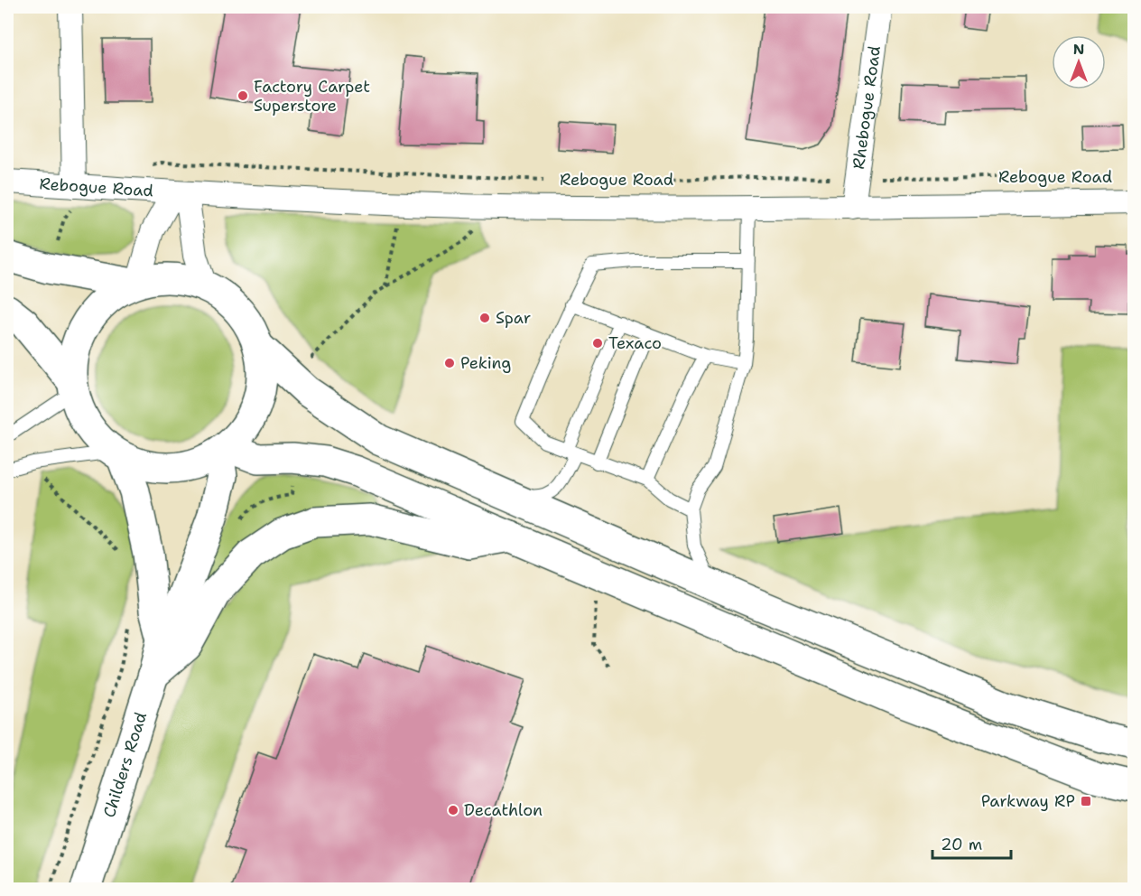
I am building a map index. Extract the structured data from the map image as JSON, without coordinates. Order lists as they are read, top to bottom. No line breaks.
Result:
{"streets":{"main road":["Childers Road"],"street":["Rhebogue Road","Rebogue Road"]},"crossings":[["Rhebogue Road","Rebogue Road"],["Rebogue Road","Childers Road"]],"places":{"other":["Factory Carpet Superstore","Spar","Texaco","Peking","Decathlon"],"transit":["Parkway RP"]},"scale_bar":"20 m","north":"top"}
